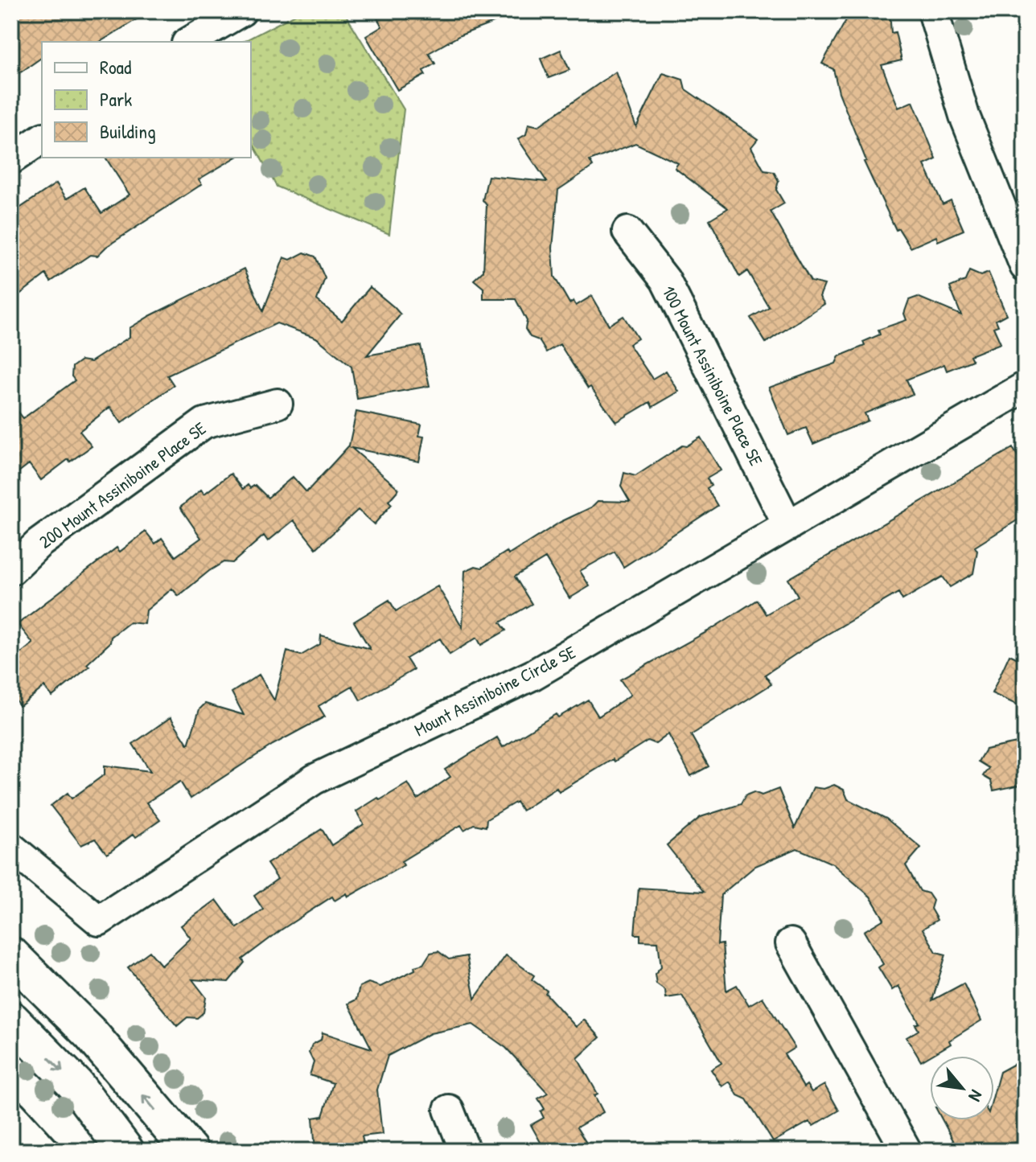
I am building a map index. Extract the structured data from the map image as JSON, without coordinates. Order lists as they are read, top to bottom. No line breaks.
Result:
{"streets":{"street":["100 Mount Assiniboine Place SE","200 Mount Assiniboine Place SE","Mount Assiniboine Circle SE"]},"crossings":[["100 Mount Assiniboine Place SE","Mount Assiniboine Circle SE"]],"legend":["Road","Park","Building"],"north":"bottom right"}
